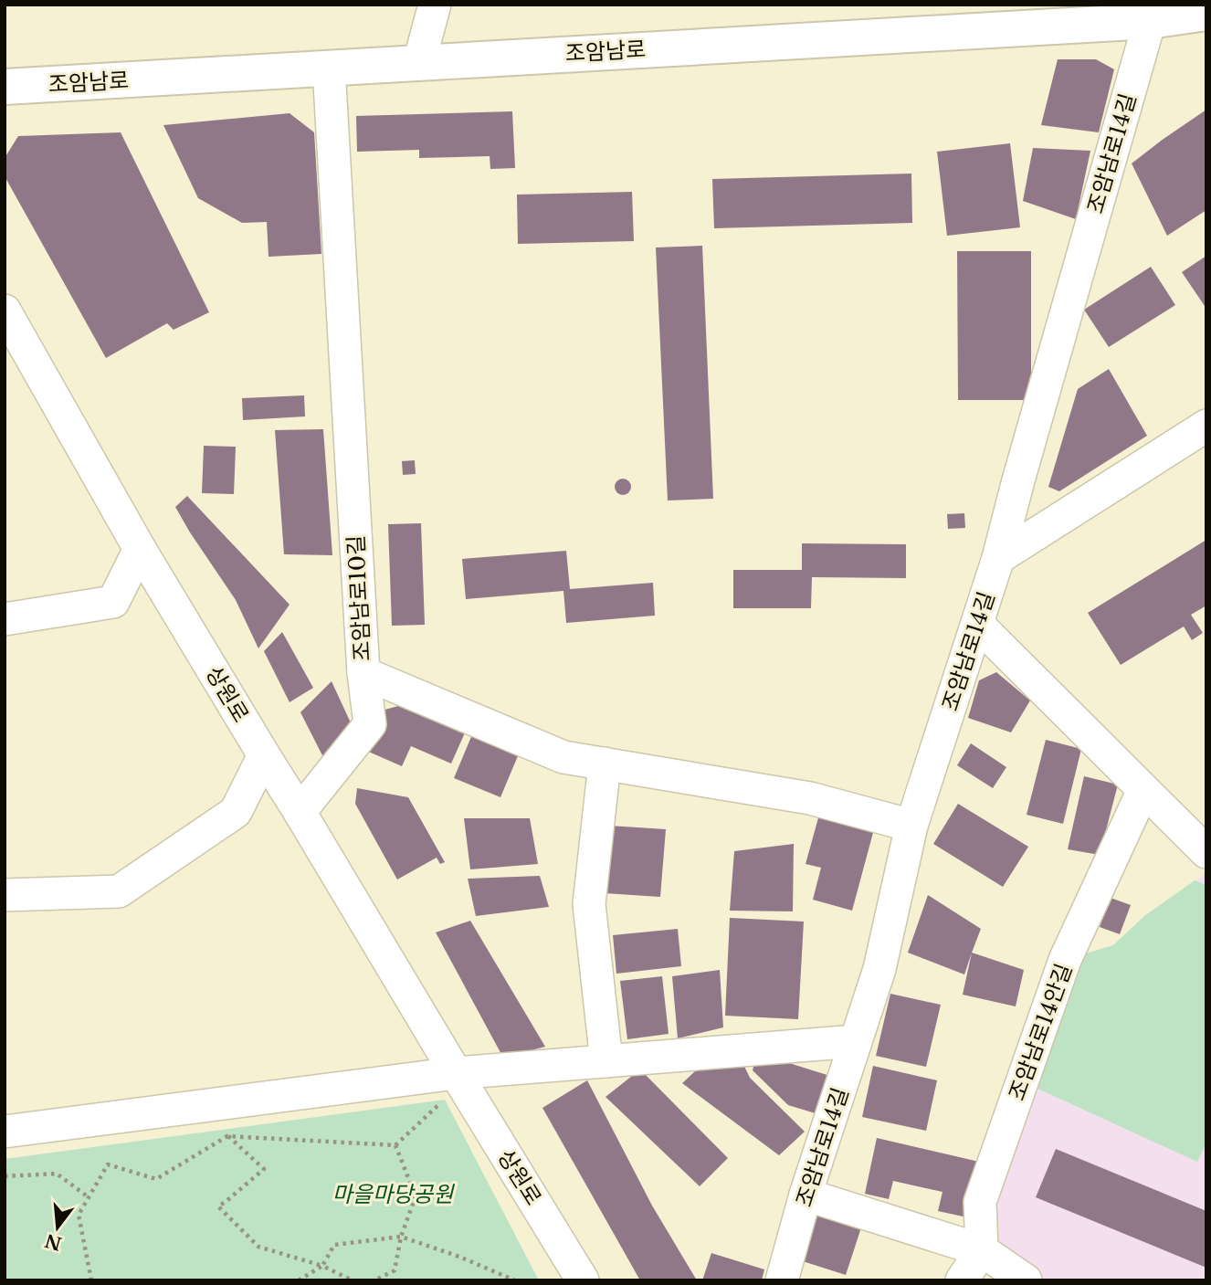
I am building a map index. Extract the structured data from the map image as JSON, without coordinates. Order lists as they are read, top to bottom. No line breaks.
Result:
{"streets":{"main road":["조암남로"],"street":["조암남로14길","조암남로10길","상원로","조암남로14안길"]},"crossings":[["조암남로","조암남로14길"],["조암남로","조암남로10길"],["조암남로14길","조암남로10길"]],"parks":["마을마당공원"],"north":"bottom"}
